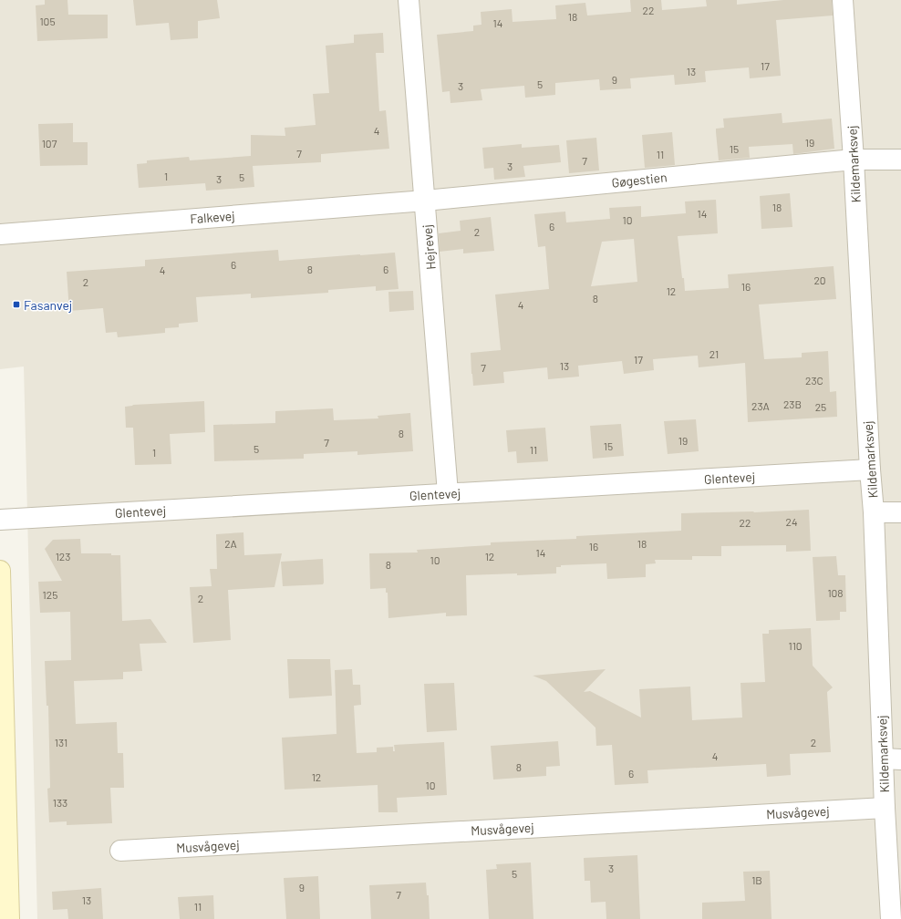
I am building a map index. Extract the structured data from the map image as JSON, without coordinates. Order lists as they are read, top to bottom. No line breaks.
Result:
{"streets":{"street":["Kildemarksvej","Gøgestien","Falkevej","Hejrevej","Glentevej","Musvågevej"]},"crossings":[["Kildemarksvej","Gøgestien"],["Kildemarksvej","Glentevej"],["Kildemarksvej","Musvågevej"],["Gøgestien","Falkevej"],["Gøgestien","Hejrevej"],["Falkevej","Hejrevej"],["Hejrevej","Glentevej"]],"places":{"transit":["Fasanvej"]},"house_numbers":["22","18","105","14","17","13","9","5","3","4","19","107","15","7","11","7","3","1","5","3","18","14","10","6","2","6","8","6","4","20","2","16","12","8","4","21","17","13","7","23C","23B","23A","25","8","19","7","15","5","11","1","24","22","2A","18","16","14","123","12","10","8","108","125","2","110","131","2","4","8","6","12","10","133","3","5","1B","9","7","13","11"]}
